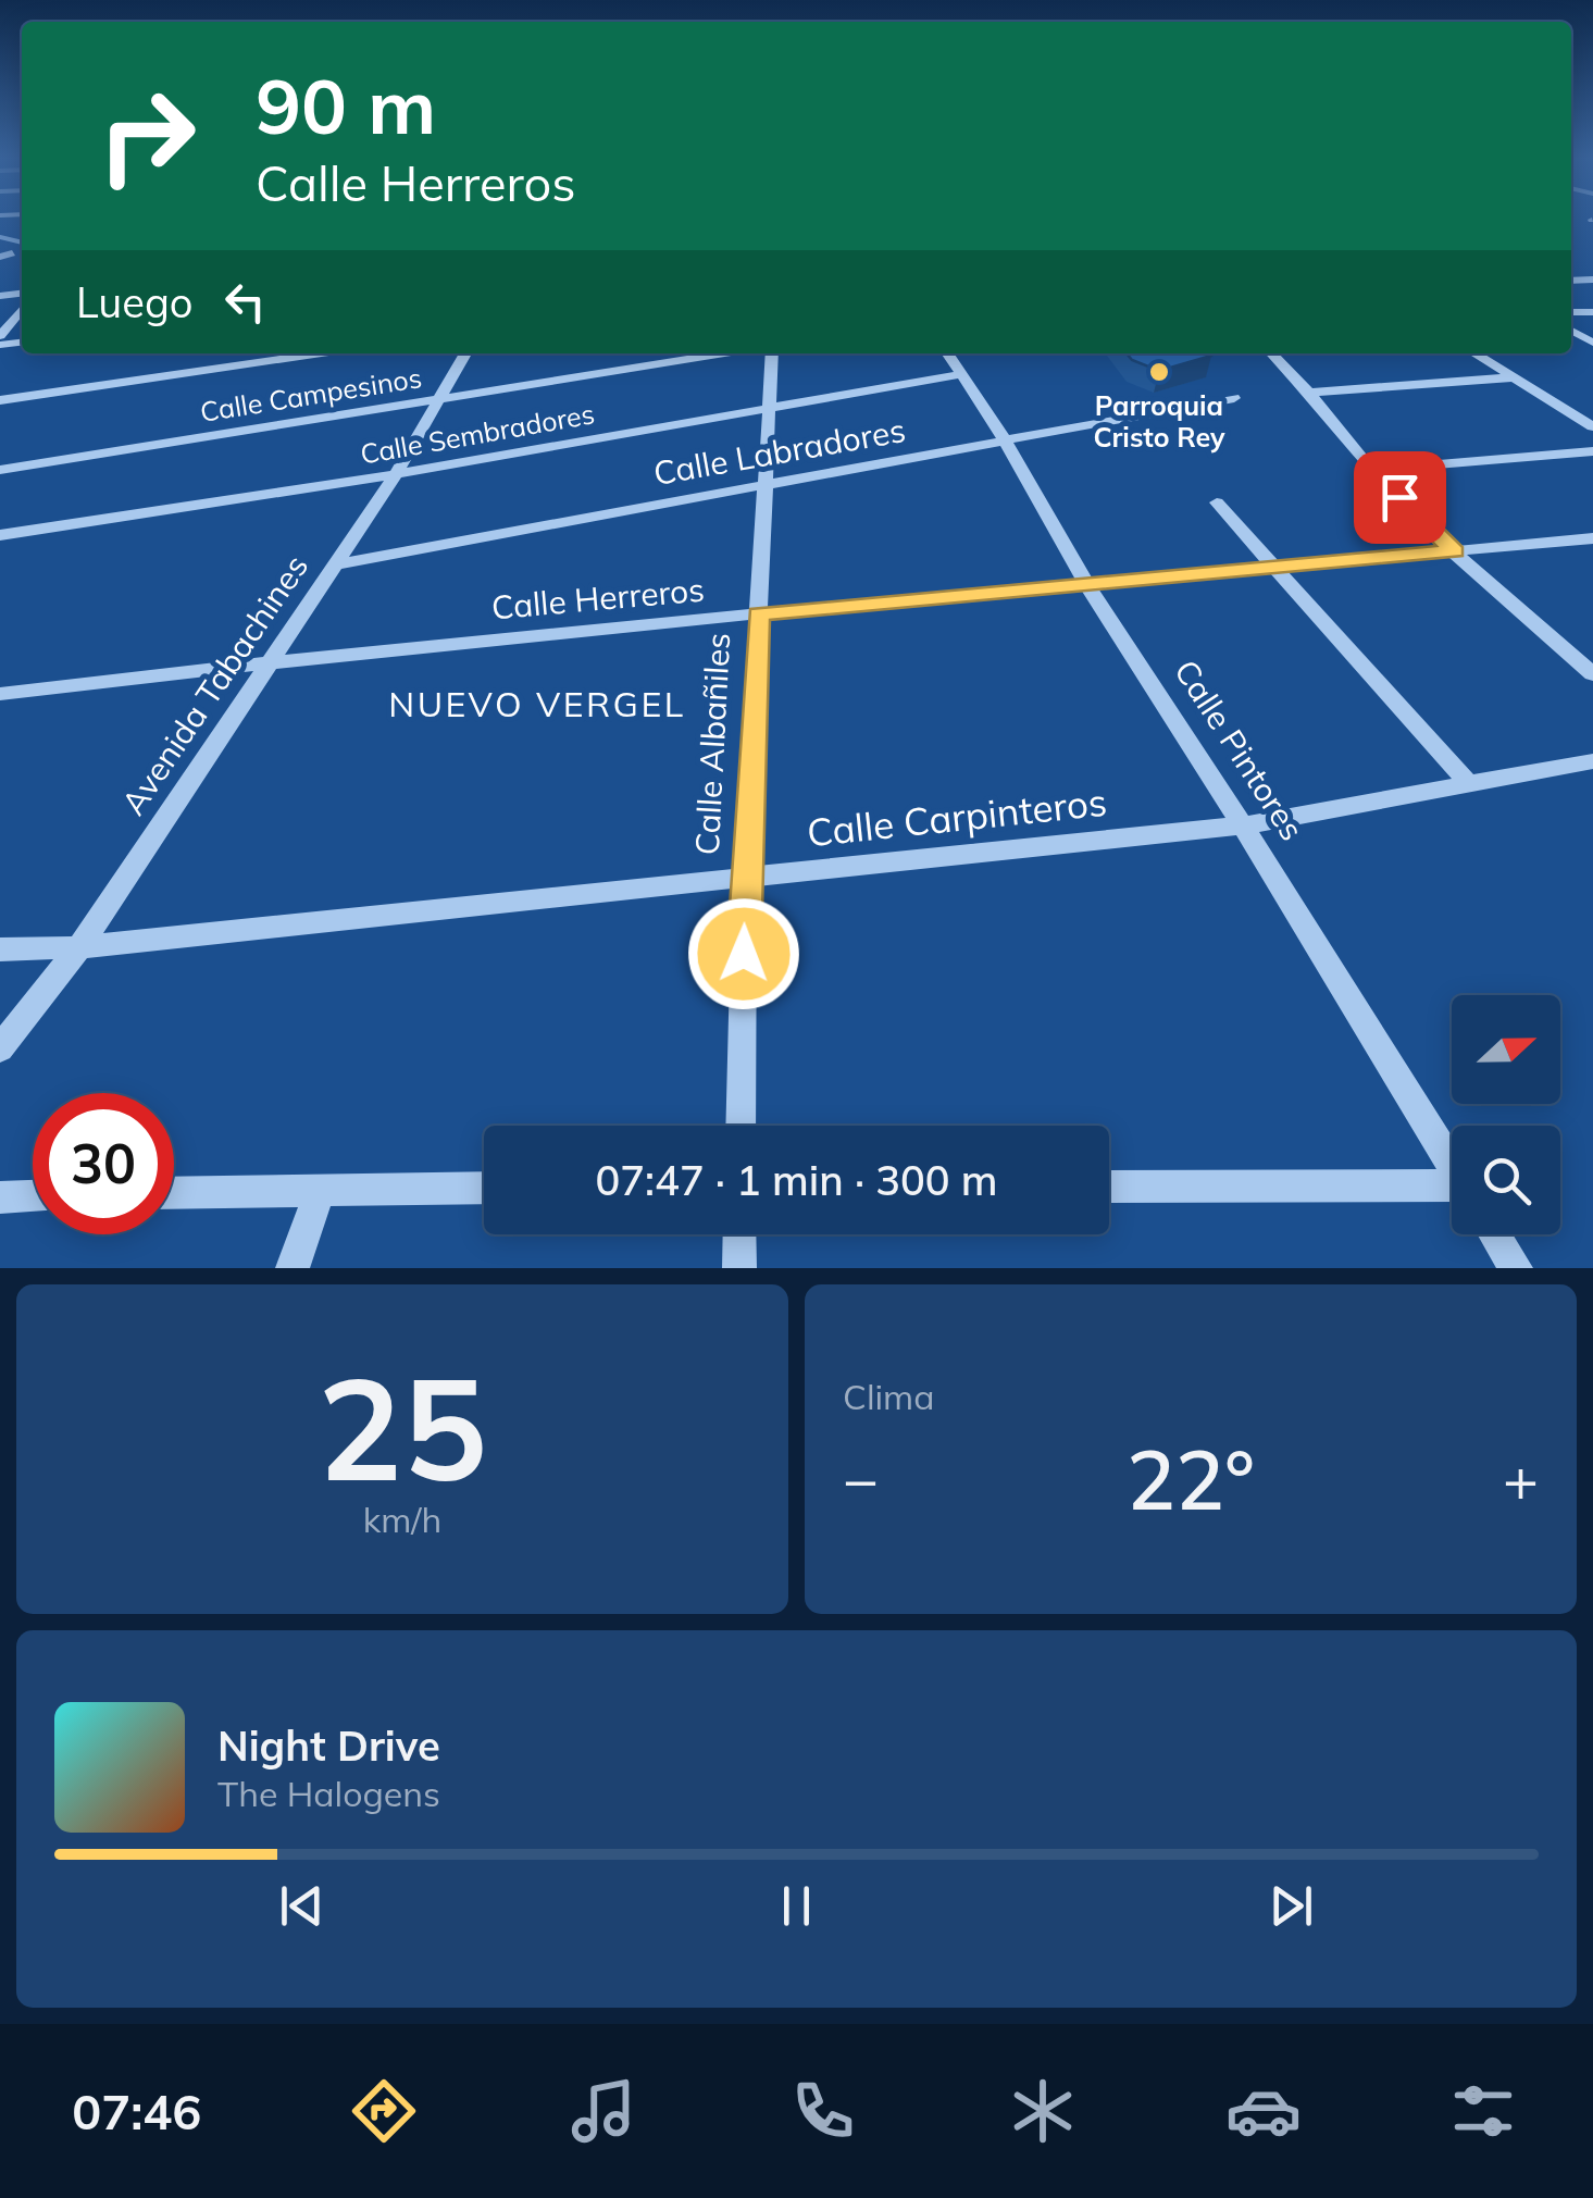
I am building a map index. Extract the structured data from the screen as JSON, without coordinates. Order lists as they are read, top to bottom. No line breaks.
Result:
{"streets":{"street":["Calle Campesinos","Calle Sembradores","Calle Labradores","Calle Herreros","Avenida Tabachines","Calle Albañiles","Calle Pintores","Calle Carpinteros"]},"crossings":[["Calle Campesinos","Avenida Tabachines"],["Calle Sembradores","Avenida Tabachines"],["Calle Sembradores","Calle Albañiles"],["Calle Sembradores","Calle Pintores"],["Calle Labradores","Avenida Tabachines"],["Calle Labradores","Calle Albañiles"],["Calle Labradores","Calle Pintores"],["Calle Herreros","Avenida Tabachines"],["Calle Herreros","Calle Albañiles"],["Calle Herreros","Calle Pintores"],["Avenida Tabachines","Calle Carpinteros"],["Calle Albañiles","Calle Carpinteros"],["Calle Pintores","Calle Carpinteros"]],"districts":["NUEVO VERGEL"],"places":["Parroquia Cristo Rey"],"north":"right","page":{"turn":["90 m","Calle Herreros"],"then":"Luego","limit":"30","trip":"07:47 · 1 min · 300 m","tile":[["25","km/h"],"Clima"],"heat":["−","22°","+"],"song":["Night Drive","The Halogens"],"tabs":"07:46"}}
